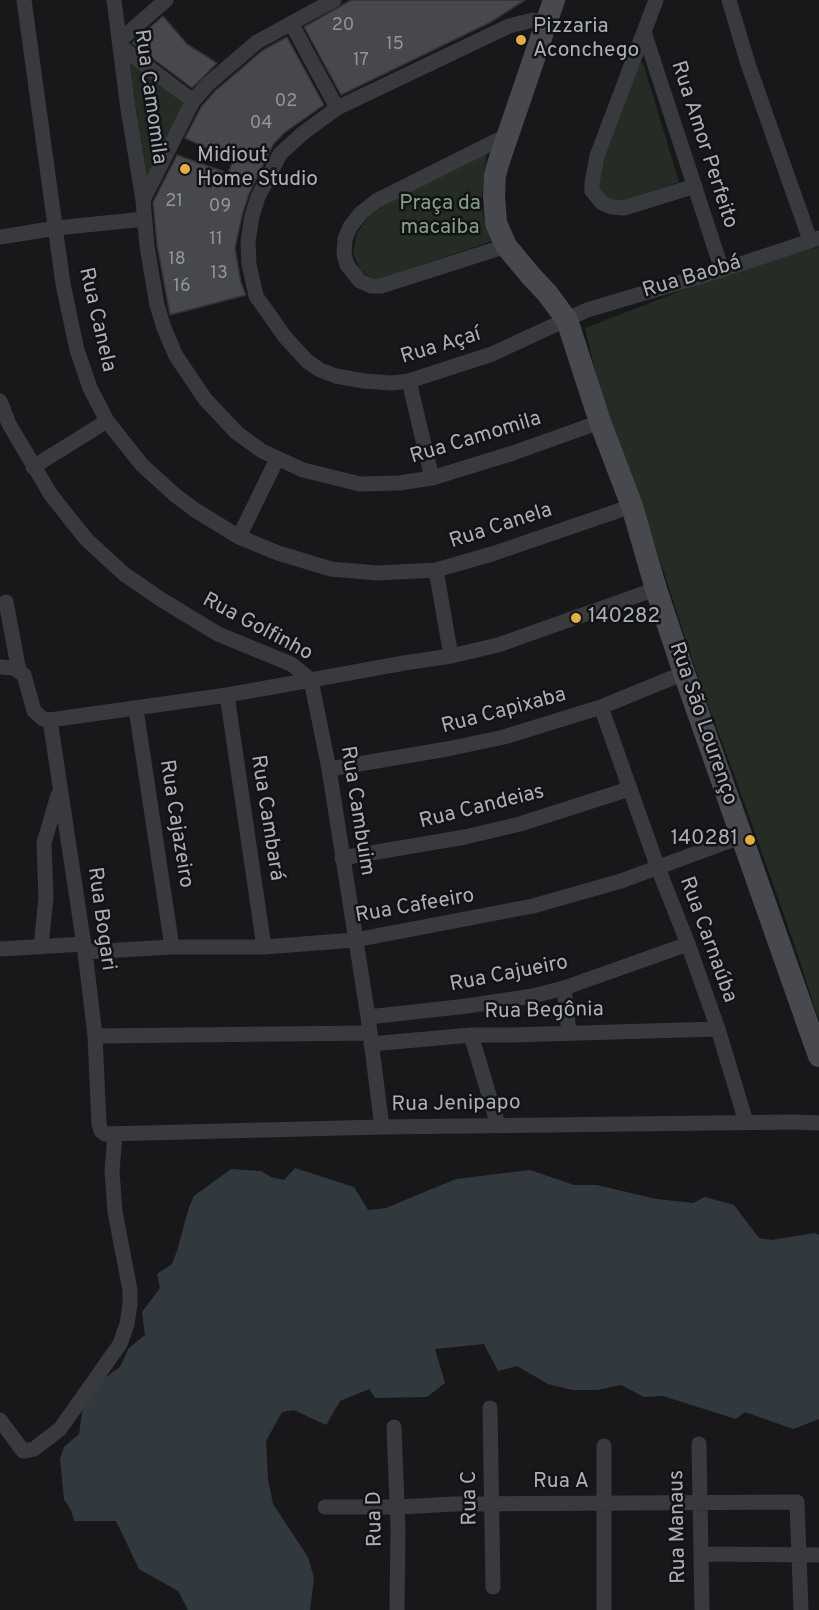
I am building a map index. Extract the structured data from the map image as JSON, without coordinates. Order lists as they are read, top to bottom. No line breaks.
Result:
{"streets":{"street":["Rua Camomila","Rua Amor Perfeito","Rua Baobá","Rua Canela","Rua Açaí","Rua Golfinho","Rua Capixaba","Rua São Lourenço","Rua Candeias","Rua Cambuim","Rua Cambará","Rua Cajazeiro","Rua Cafeeiro","Rua Bogari","Rua Carnaúba","Rua Cajueiro","Rua Begônia","Rua Jenipapo","Rua A","Rua C","Rua D","Rua Manaus"]},"crossings":[["Rua Camomila","Rua São Lourenço"],["Rua Amor Perfeito","Rua Baobá"],["Rua Baobá","Rua Açaí"],["Rua Baobá","Rua São Lourenço"],["Rua Canela","Rua São Lourenço"],["Rua Açaí","Rua São Lourenço"],["Rua Golfinho","Rua São Lourenço"],["Rua Golfinho","Rua Cambuim"],["Rua Capixaba","Rua São Lourenço"],["Rua Capixaba","Rua Cambuim"],["Rua Capixaba","Rua Carnaúba"],["Rua São Lourenço","Rua Cafeeiro"],["Rua Candeias","Rua Cambuim"],["Rua Candeias","Rua Carnaúba"],["Rua Cambuim","Rua Cafeeiro"],["Rua Cambuim","Rua Cajueiro"],["Rua Cambuim","Rua Begônia"],["Rua Cambuim","Rua Jenipapo"],["Rua Cambará","Rua Cafeeiro"],["Rua Cajazeiro","Rua Cafeeiro"],["Rua Cafeeiro","Rua Bogari"],["Rua Cafeeiro","Rua Carnaúba"],["Rua Bogari","Rua Jenipapo"],["Rua Carnaúba","Rua Cajueiro"],["Rua Carnaúba","Rua Begônia"],["Rua Carnaúba","Rua Jenipapo"],["Rua A","Rua C"],["Rua A","Rua D"],["Rua A","Rua Manaus"]],"parks":["Praça da macaiba"],"places":["Pizzaria Aconchego","Midiout Home Studio","140282","140281"],"house_numbers":["20","15","17","02","04","21","09","11","18","13","16"]}
